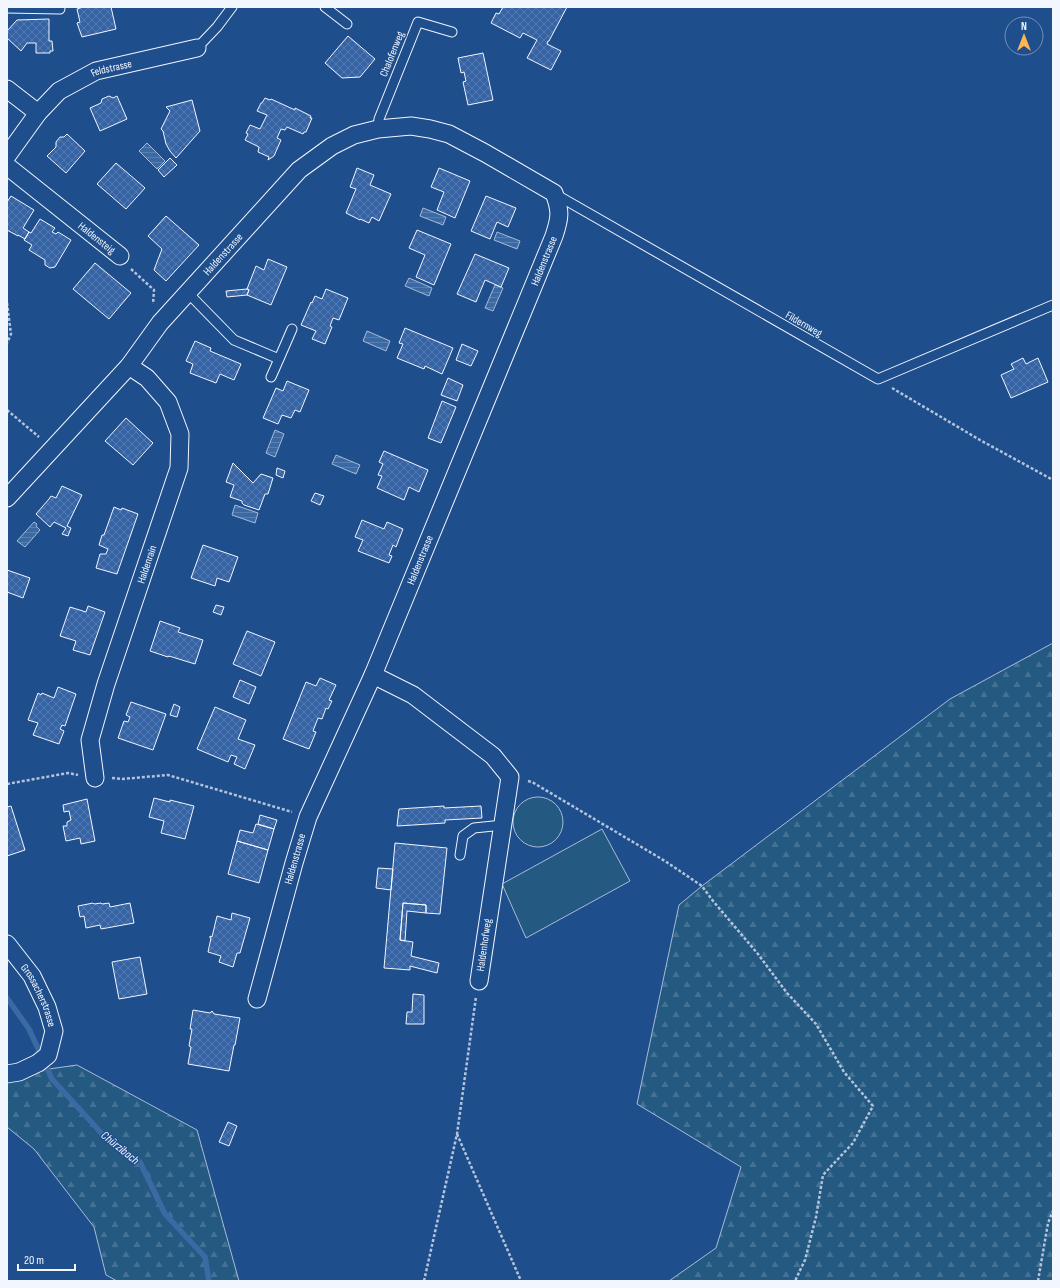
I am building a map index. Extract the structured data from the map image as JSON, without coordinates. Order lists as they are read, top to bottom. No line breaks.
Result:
{"streets":{"street":["Feldstrasse","Haldensteig","Haldenstrasse","Haldenrain","Haldenhofweg","Grossacherstrasse"],"lane":["Chalofenweg","Fildernweg"]},"crossings":[["Chalofenweg","Haldenstrasse"],["Haldensteig","Haldenstrasse"],["Haldenstrasse","Fildernweg"],["Haldenstrasse","Haldenrain"]],"water":["Chürzibach"],"scale_bar":"20 m","north":"top"}
